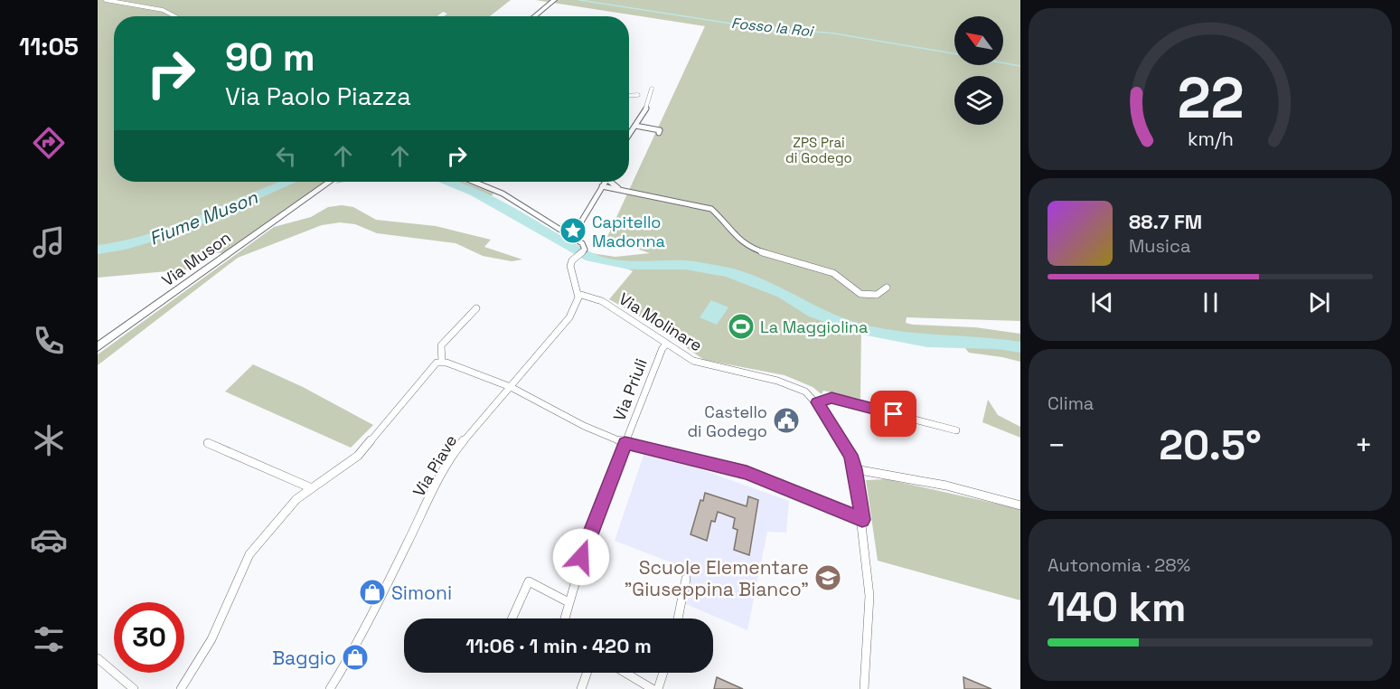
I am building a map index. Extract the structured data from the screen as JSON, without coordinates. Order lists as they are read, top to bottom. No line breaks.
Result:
{"streets":{"main road":["Via Muson"],"street":["Via Molinare","Via Priuli","Via Piave"]},"crossings":[["Via Molinare","Via Priuli"],["Via Molinare","Via Piave"]],"water":["Fosso la Roi","Fiume Muson"],"parks":["ZPS Prai di Godego"],"places":{"place":["Capitello Madonna"],"sports":["La Maggiolina"],"public building":["Castello di Godego"],"school or university":["Scuole Elementare \"Giuseppina Bianco\""],"shop":["Simoni","Baggio"]},"north":"top left","page":{"tabs":"11:05","turn":["90 m","Via Paolo Piazza"],"song":["88.7 FM","Musica"],"tile":["Clima",["Autonomia · 28%","140 km"]],"heat":["−","20.5°","+"],"limit":"30","trip":"11:06 · 1 min · 420 m","gauge":["22","km/h"]}}
